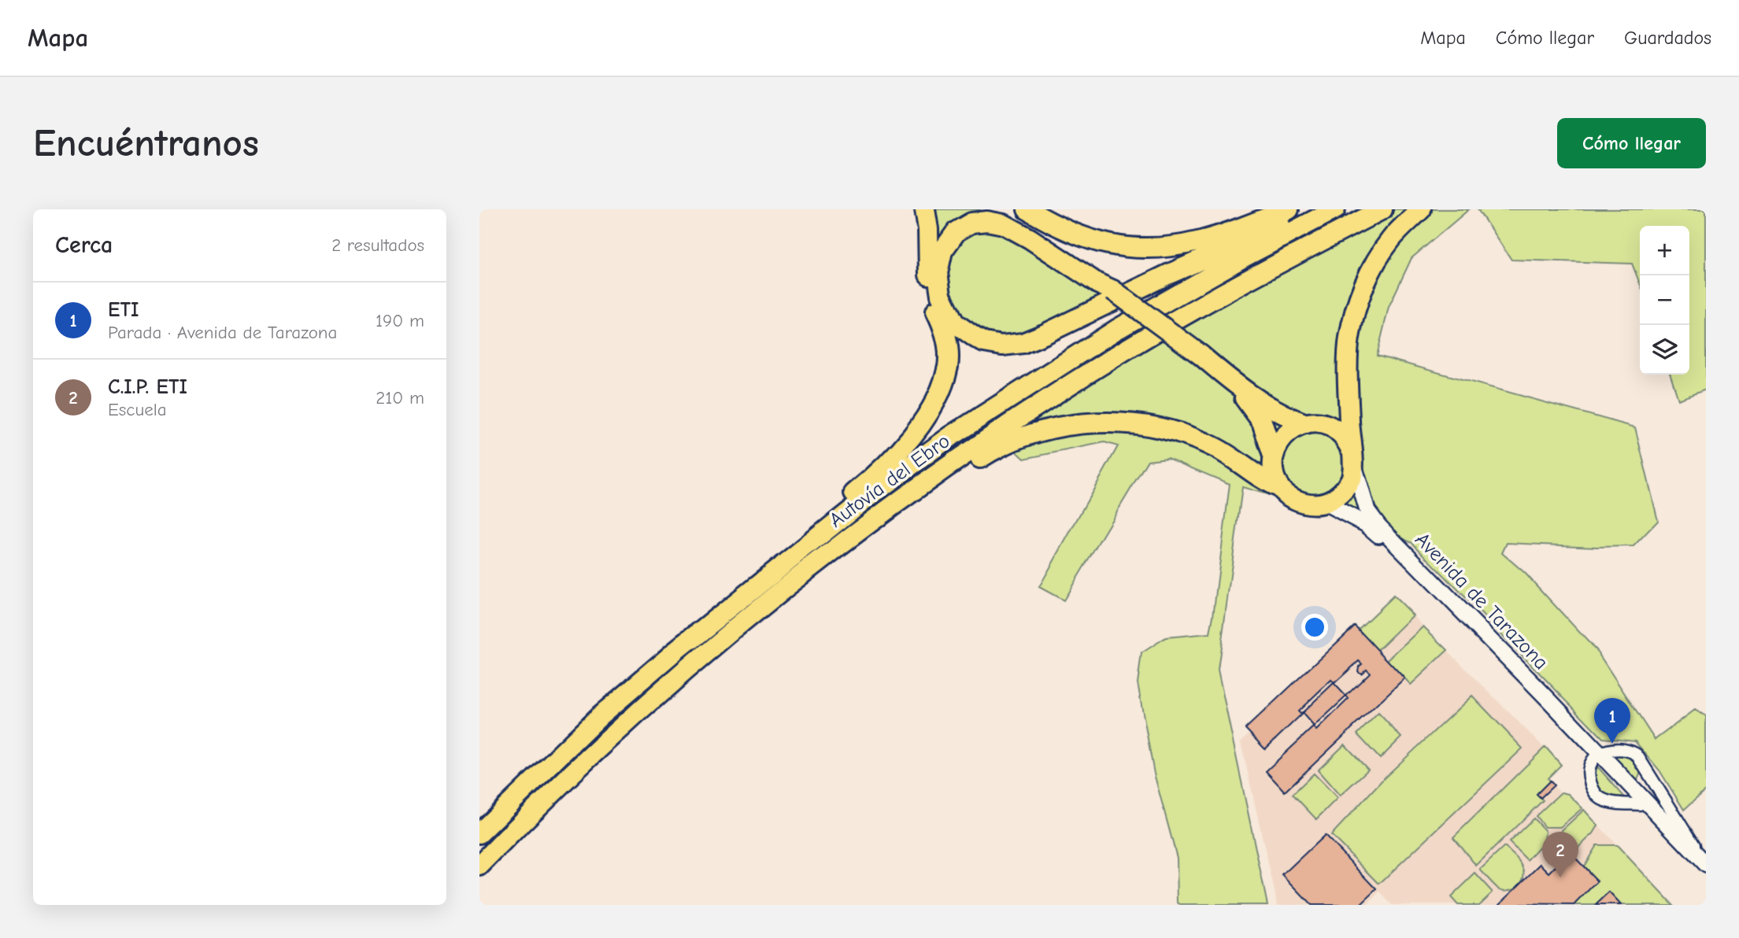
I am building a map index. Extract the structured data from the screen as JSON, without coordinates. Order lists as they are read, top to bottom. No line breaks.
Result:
{"streets":{"highway":["Autovía del Ebro"],"main road":["Avenida de Tarazona"]},"page":{"header":"Mapa","nav":["Mapa","Cómo llegar","Guardados"],"buttons":"Cómo llegar","title":"Encuéntranos","heading":["Cerca","2 resultados"],"map_buttons":["+","−"],"list":[{"mark":"1","name":"ETI","note":"Parada · Avenida de Tarazona","value":"190 m"},{"mark":"2","name":"C.I.P. ETI","note":"Escuela","value":"210 m"}],"pins":["1","2"]}}
